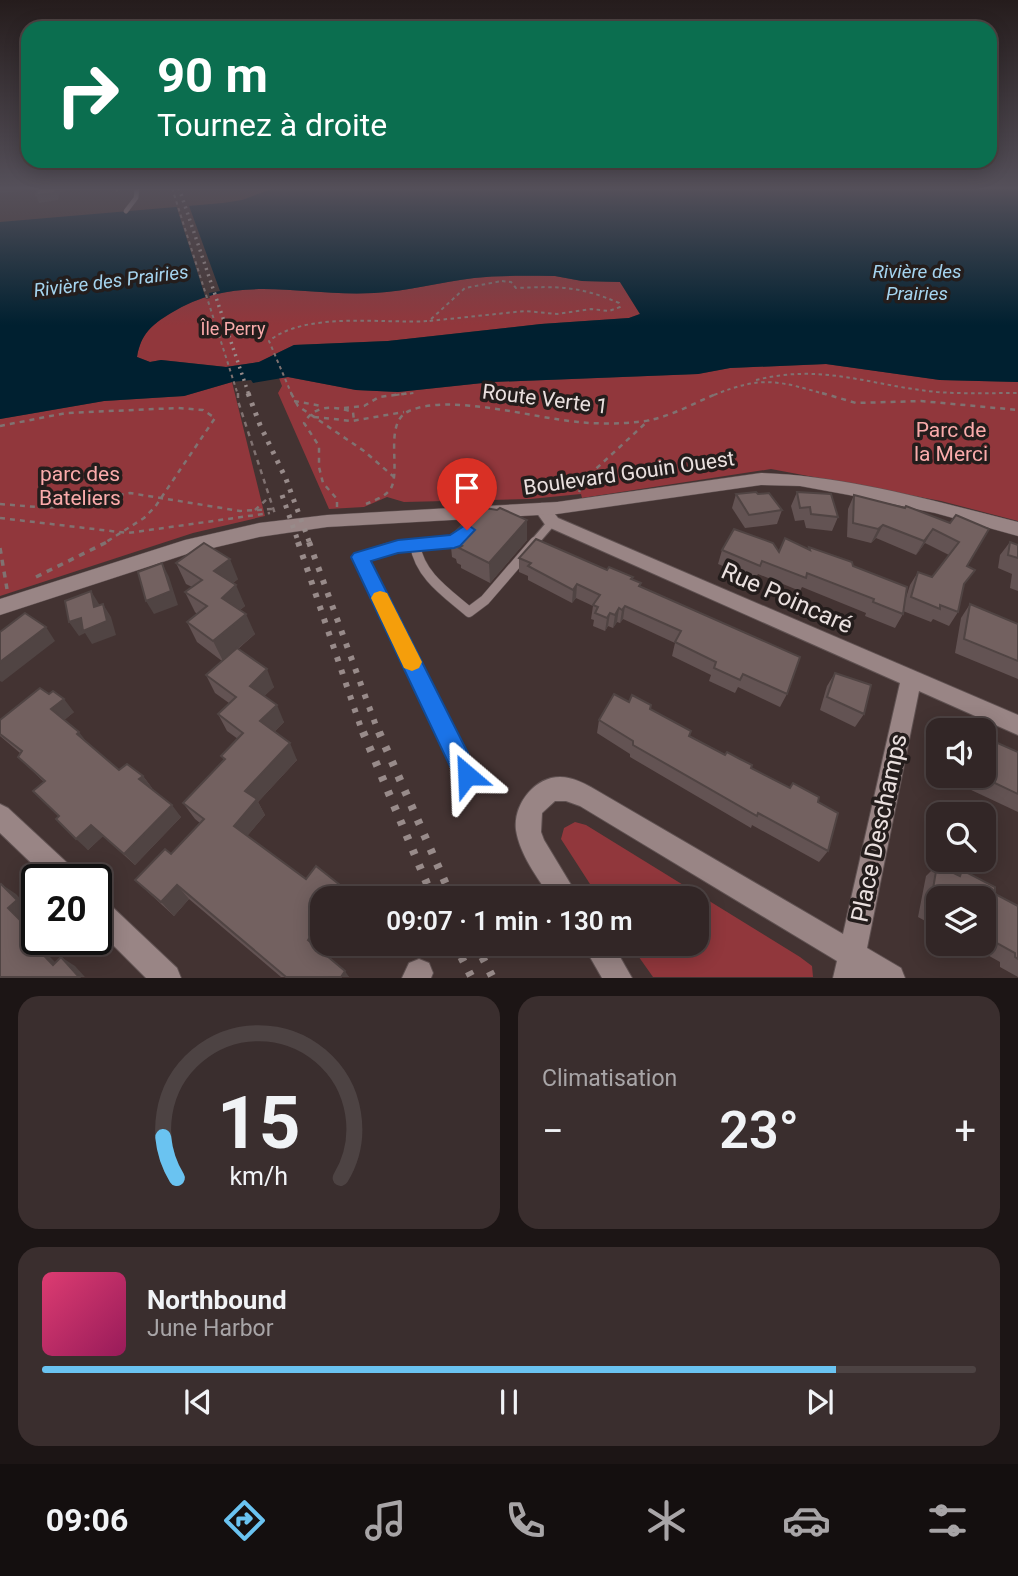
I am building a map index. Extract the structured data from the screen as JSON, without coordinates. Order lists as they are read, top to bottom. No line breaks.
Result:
{"streets":{"street":["Boulevard Gouin Ouest","Rue Poincaré","Place Deschamps"],"path":["Route Verte 1"]},"crossings":[["Boulevard Gouin Ouest","Rue Poincaré"],["Rue Poincaré","Place Deschamps"]],"water":["Rivière des Prairies"],"parks":["Île Perry","Parc de la Merci","parc des Bateliers"],"page":{"turn":["90 m","Tournez à droite"],"limit":"20","trip":"09:07 · 1 min · 130 m","tile":"Climatisation","heat":["−","23°","+"],"song":["Northbound","June Harbor"],"tabs":"09:06","gauge":["15","km/h"]}}
